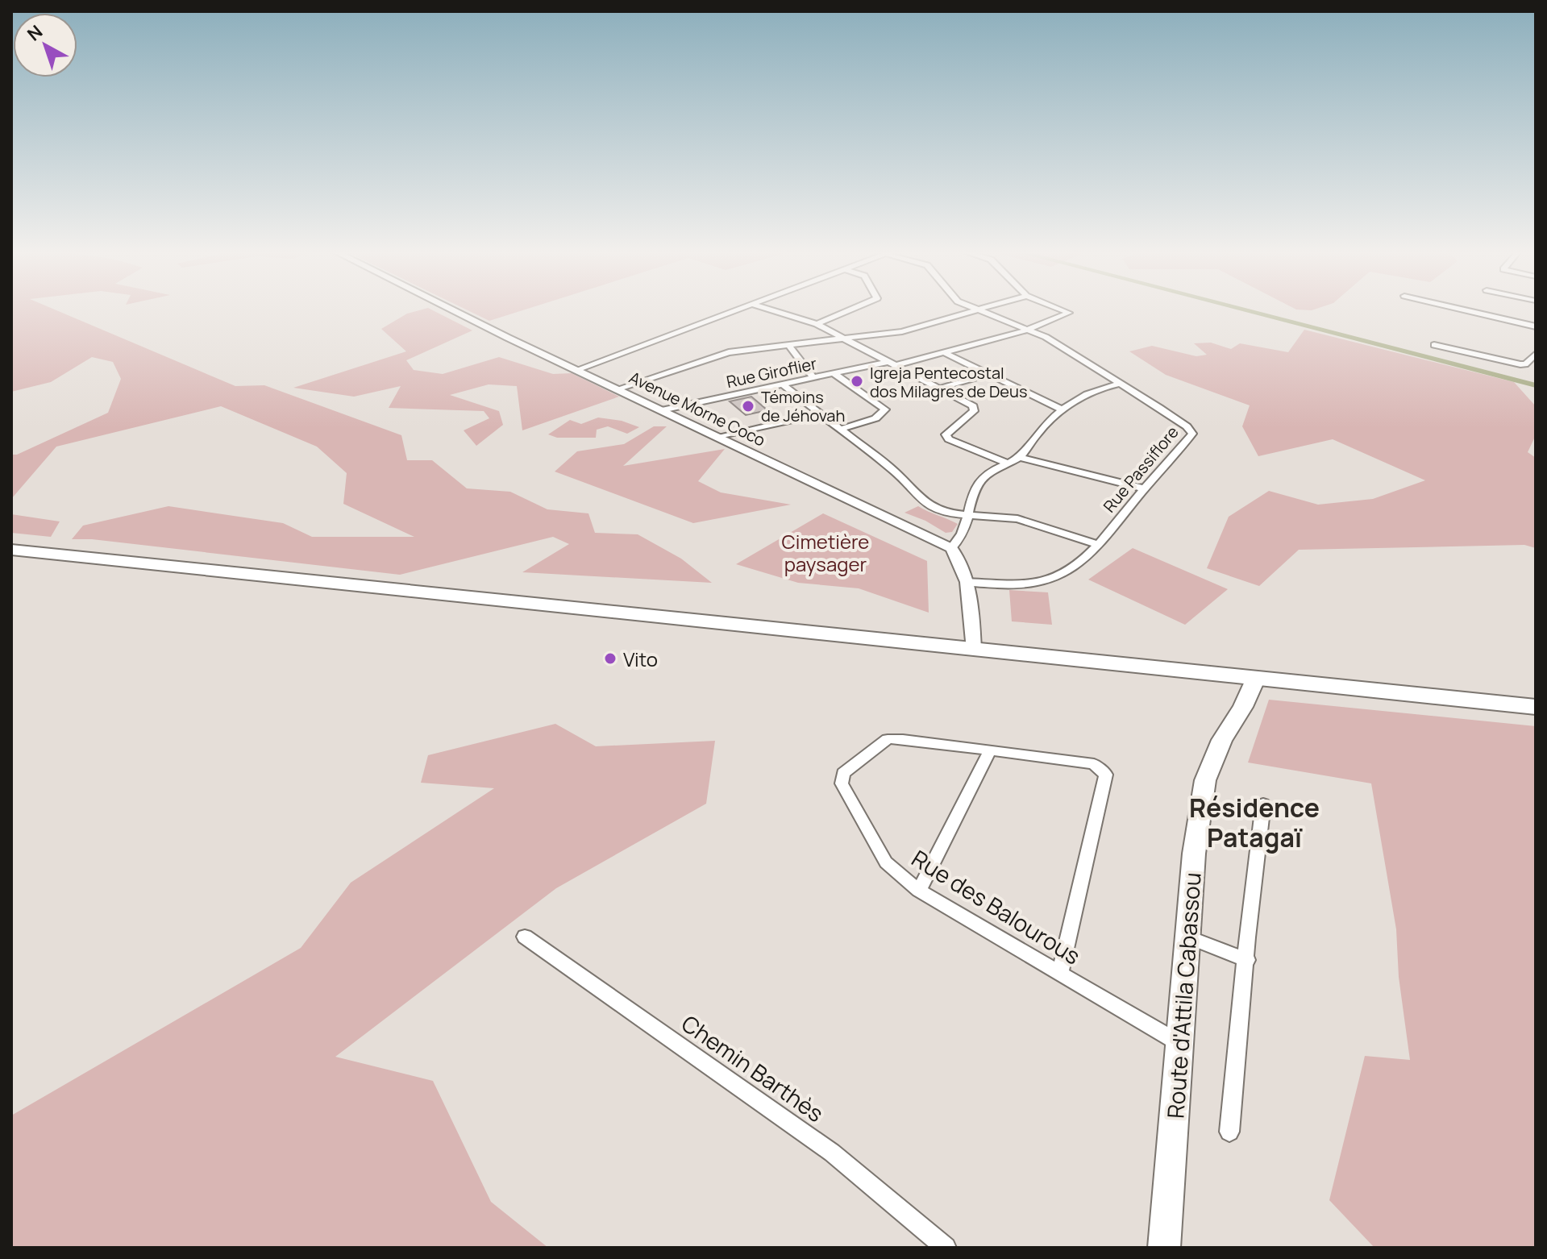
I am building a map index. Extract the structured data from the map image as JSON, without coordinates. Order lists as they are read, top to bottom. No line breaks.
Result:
{"streets":{"main road":["Route d'Attila Cabassou"],"street":["Rue Giroflier","Avenue Morne Coco","Rue Passiflore","Rue des Balourous","Chemin Barthès"]},"crossings":[["Rue Giroflier","Avenue Morne Coco"],["Rue Giroflier","Rue Passiflore"],["Rue des Balourous","Route d'Attila Cabassou"]],"districts":["Résidence Patagaï"],"parks":["Cimetière paysager"],"places":["Igreja Pentecostal dos Milagres de Deus","Témoins de Jéhovah","Vito"],"north":"top left"}
